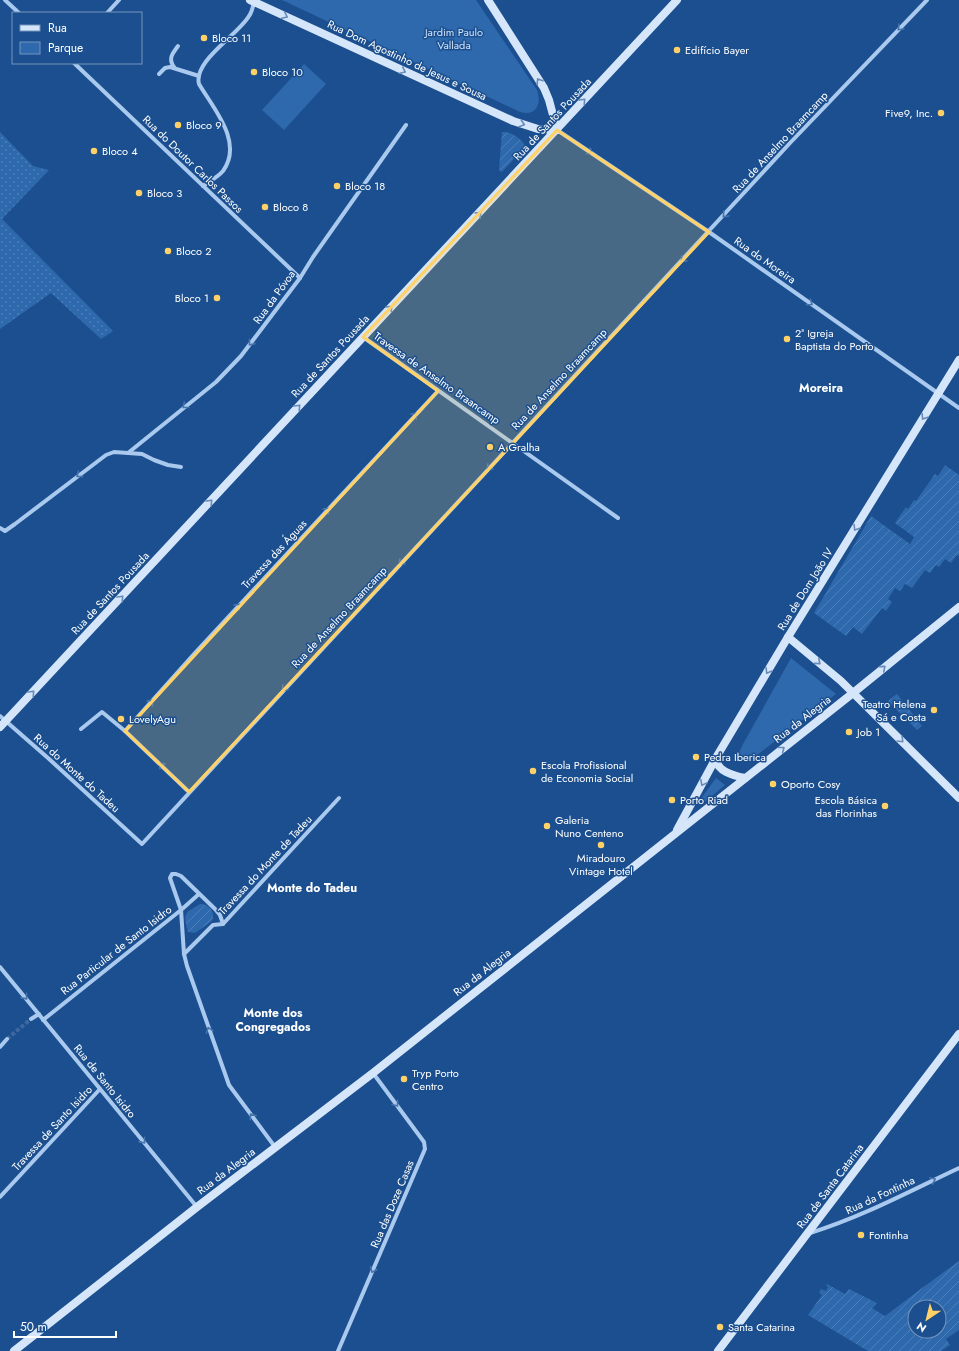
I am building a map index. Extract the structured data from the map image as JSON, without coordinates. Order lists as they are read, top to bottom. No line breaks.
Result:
{"streets":{"main road":["Rua Dom Agostinho de Jesus e Sousa","Rua de Santos Pousada","Rua de Dom João IV","Rua da Alegria","Rua de Santa Catarina"],"street":["Rua de Anselmo Braamcamp","Rua do Doutor Carlos Passos","Rua do Moreira","Rua da Póvoa","Travessa de Anselmo Braancamp","Travessa das Águas","Rua do Monte do Tadeu","Travessa do Monte de Tadeu","Rua Particular de Santo Isidro","Rua de Santo Isidro","Travessa de Santo Isidro","Rua da Fontinha","Rua das Doze Casas"]},"crossings":[["Rua Dom Agostinho de Jesus e Sousa","Rua de Santos Pousada"],["Rua Dom Agostinho de Jesus e Sousa","Rua do Moreira"],["Rua de Santos Pousada","Rua do Moreira"],["Rua de Santos Pousada","Travessa de Anselmo Braancamp"],["Rua de Santos Pousada","Rua do Monte do Tadeu"],["Rua de Anselmo Braamcamp","Rua do Moreira"],["Rua de Anselmo Braamcamp","Travessa de Anselmo Braancamp"],["Rua de Anselmo Braamcamp","Rua do Monte do Tadeu"],["Rua do Doutor Carlos Passos","Rua da Póvoa"],["Rua do Moreira","Rua de Dom João IV"],["Travessa de Anselmo Braancamp","Travessa das Águas"],["Rua de Dom João IV","Rua da Alegria"],["Rua da Alegria","Rua de Santo Isidro"],["Rua da Alegria","Rua das Doze Casas"],["Rua Particular de Santo Isidro","Rua de Santo Isidro"],["Rua de Santo Isidro","Travessa de Santo Isidro"],["Rua de Santa Catarina","Rua da Fontinha"]],"one_way":["Rua Dom Agostinho de Jesus e Sousa","Rua de Santos Pousada","Rua de Anselmo Braamcamp","Rua do Moreira","Rua da Póvoa","Travessa das Águas","Rua de Dom João IV","Rua de Santo Isidro","Rua da Fontinha","Rua das Doze Casas"],"districts":["Moreira","Monte do Tadeu","Monte dos Congregados"],"parks":["Jardim Paulo Vallada"],"places":["Bloco 11","Edifício Bayer","Bloco 10","Five9, Inc.","Bloco 9","Bloco 4","Bloco 18","Bloco 3","Bloco 8","Bloco 2","Bloco 1","2ª Igreja Baptista do Porto","A Gralha","Teatro Helena Sá e Costa","LovelyAgu","Job 1","Pedra Iberica","Escola Profissional de Economia Social","Oporto Cosy","Porto Riad","Escola Básica das Florinhas","Galeria Nuno Centeno","Miradouro Vintage Hotel","Tryp Porto Centro","Fontinha","Santa Catarina"],"legend":["Rua","Parque"],"scale_bar":"50 m","north":"bottom left"}
